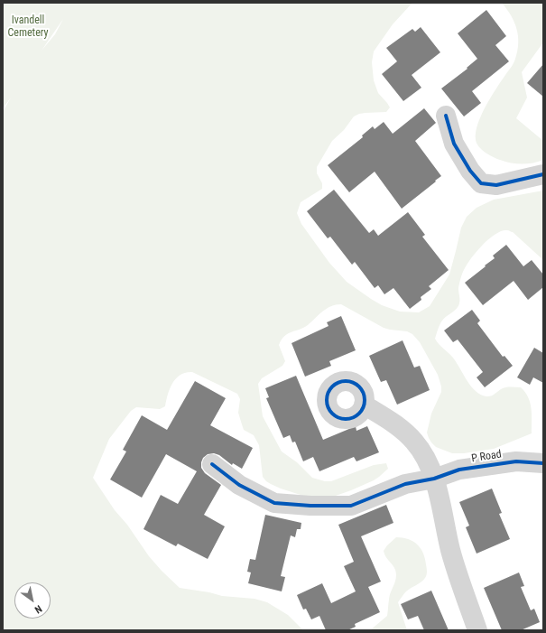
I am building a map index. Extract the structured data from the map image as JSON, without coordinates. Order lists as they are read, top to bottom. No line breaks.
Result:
{"streets":{"street":["P Road"]},"parks":["Ivandell Cemetery"],"north":"bottom right"}
